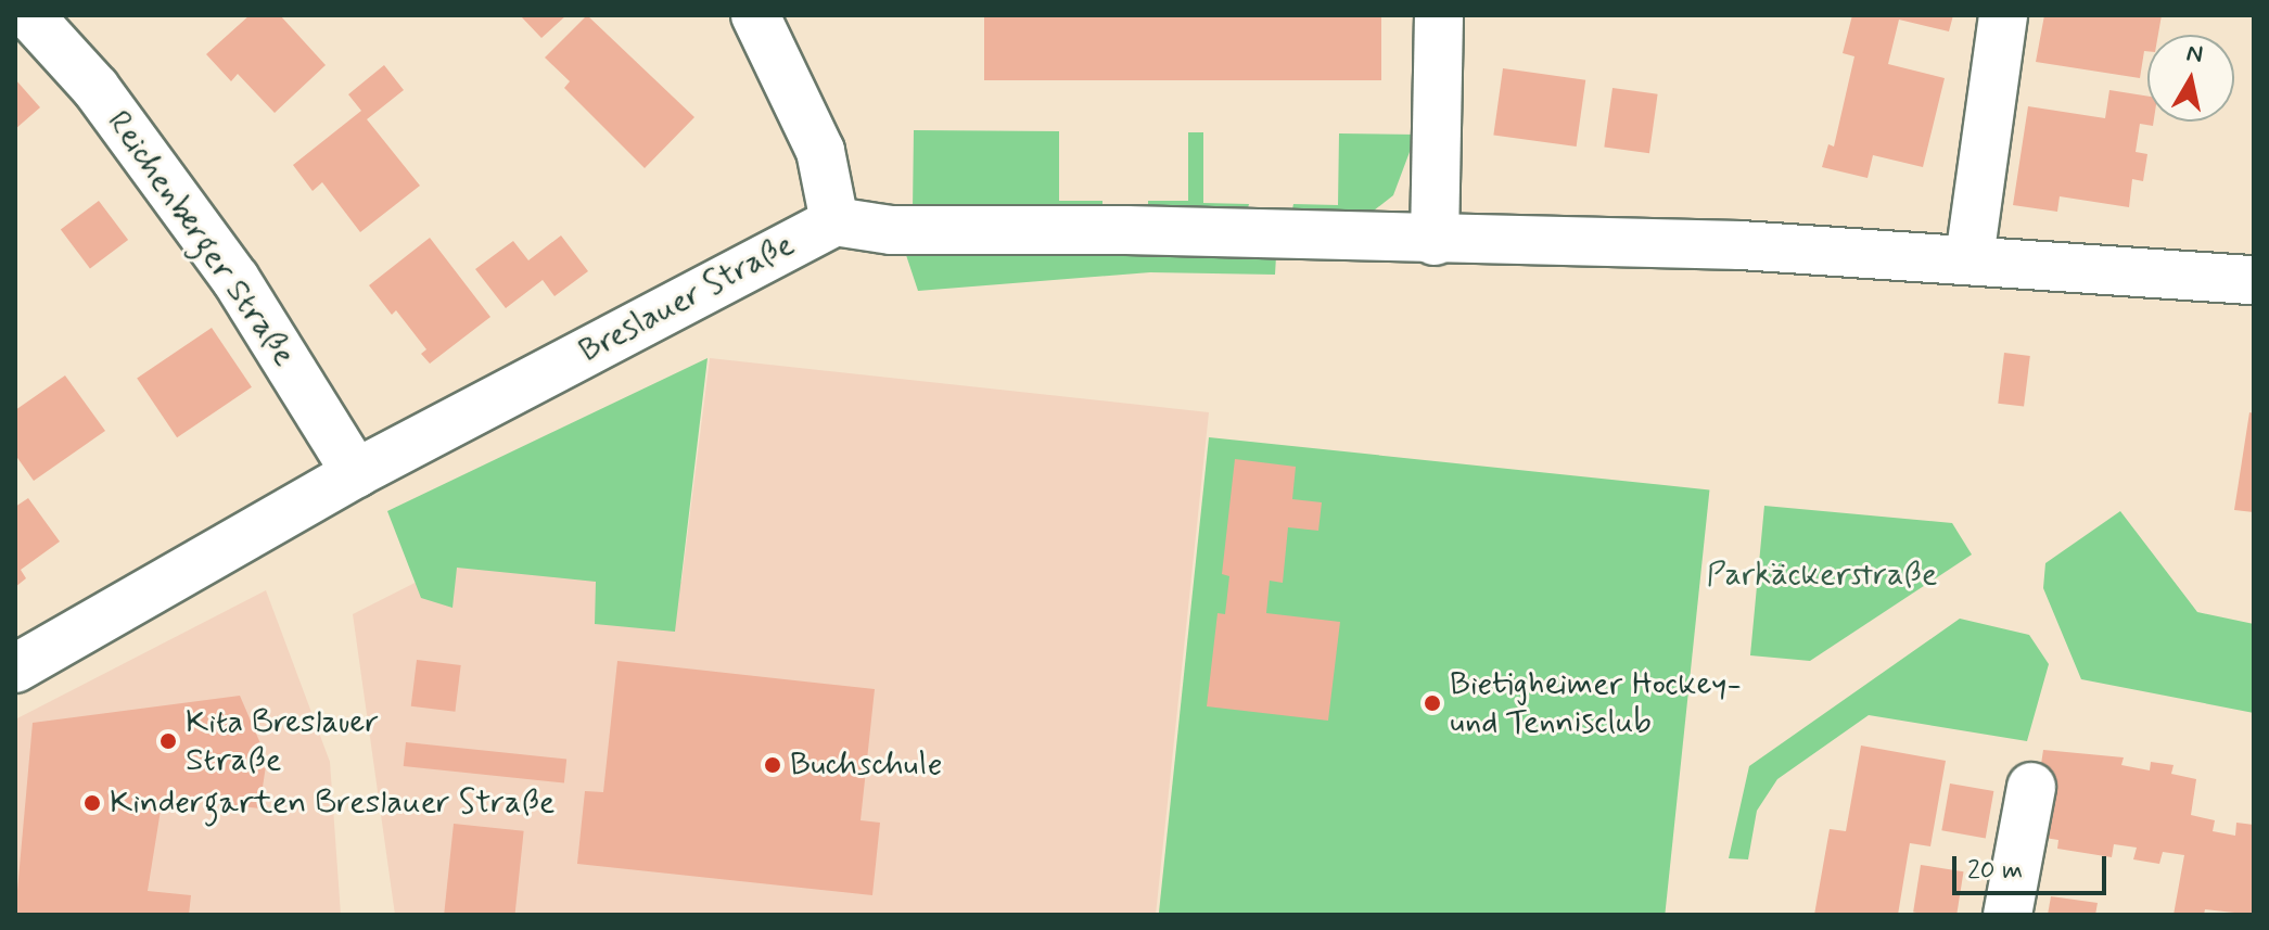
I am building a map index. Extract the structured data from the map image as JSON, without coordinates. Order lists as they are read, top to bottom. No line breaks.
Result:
{"streets":{"street":["Reichenberger Straße","Breslauer Straße"]},"crossings":[["Reichenberger Straße","Breslauer Straße"]],"parks":["Parkäckerstraße"],"places":["Bietigheimer Hockey- und Tennisclub","Kita Breslauer Straße","Buchschule","Kindergarten Breslauer Straße"],"scale_bar":"20 m","north":"top"}
